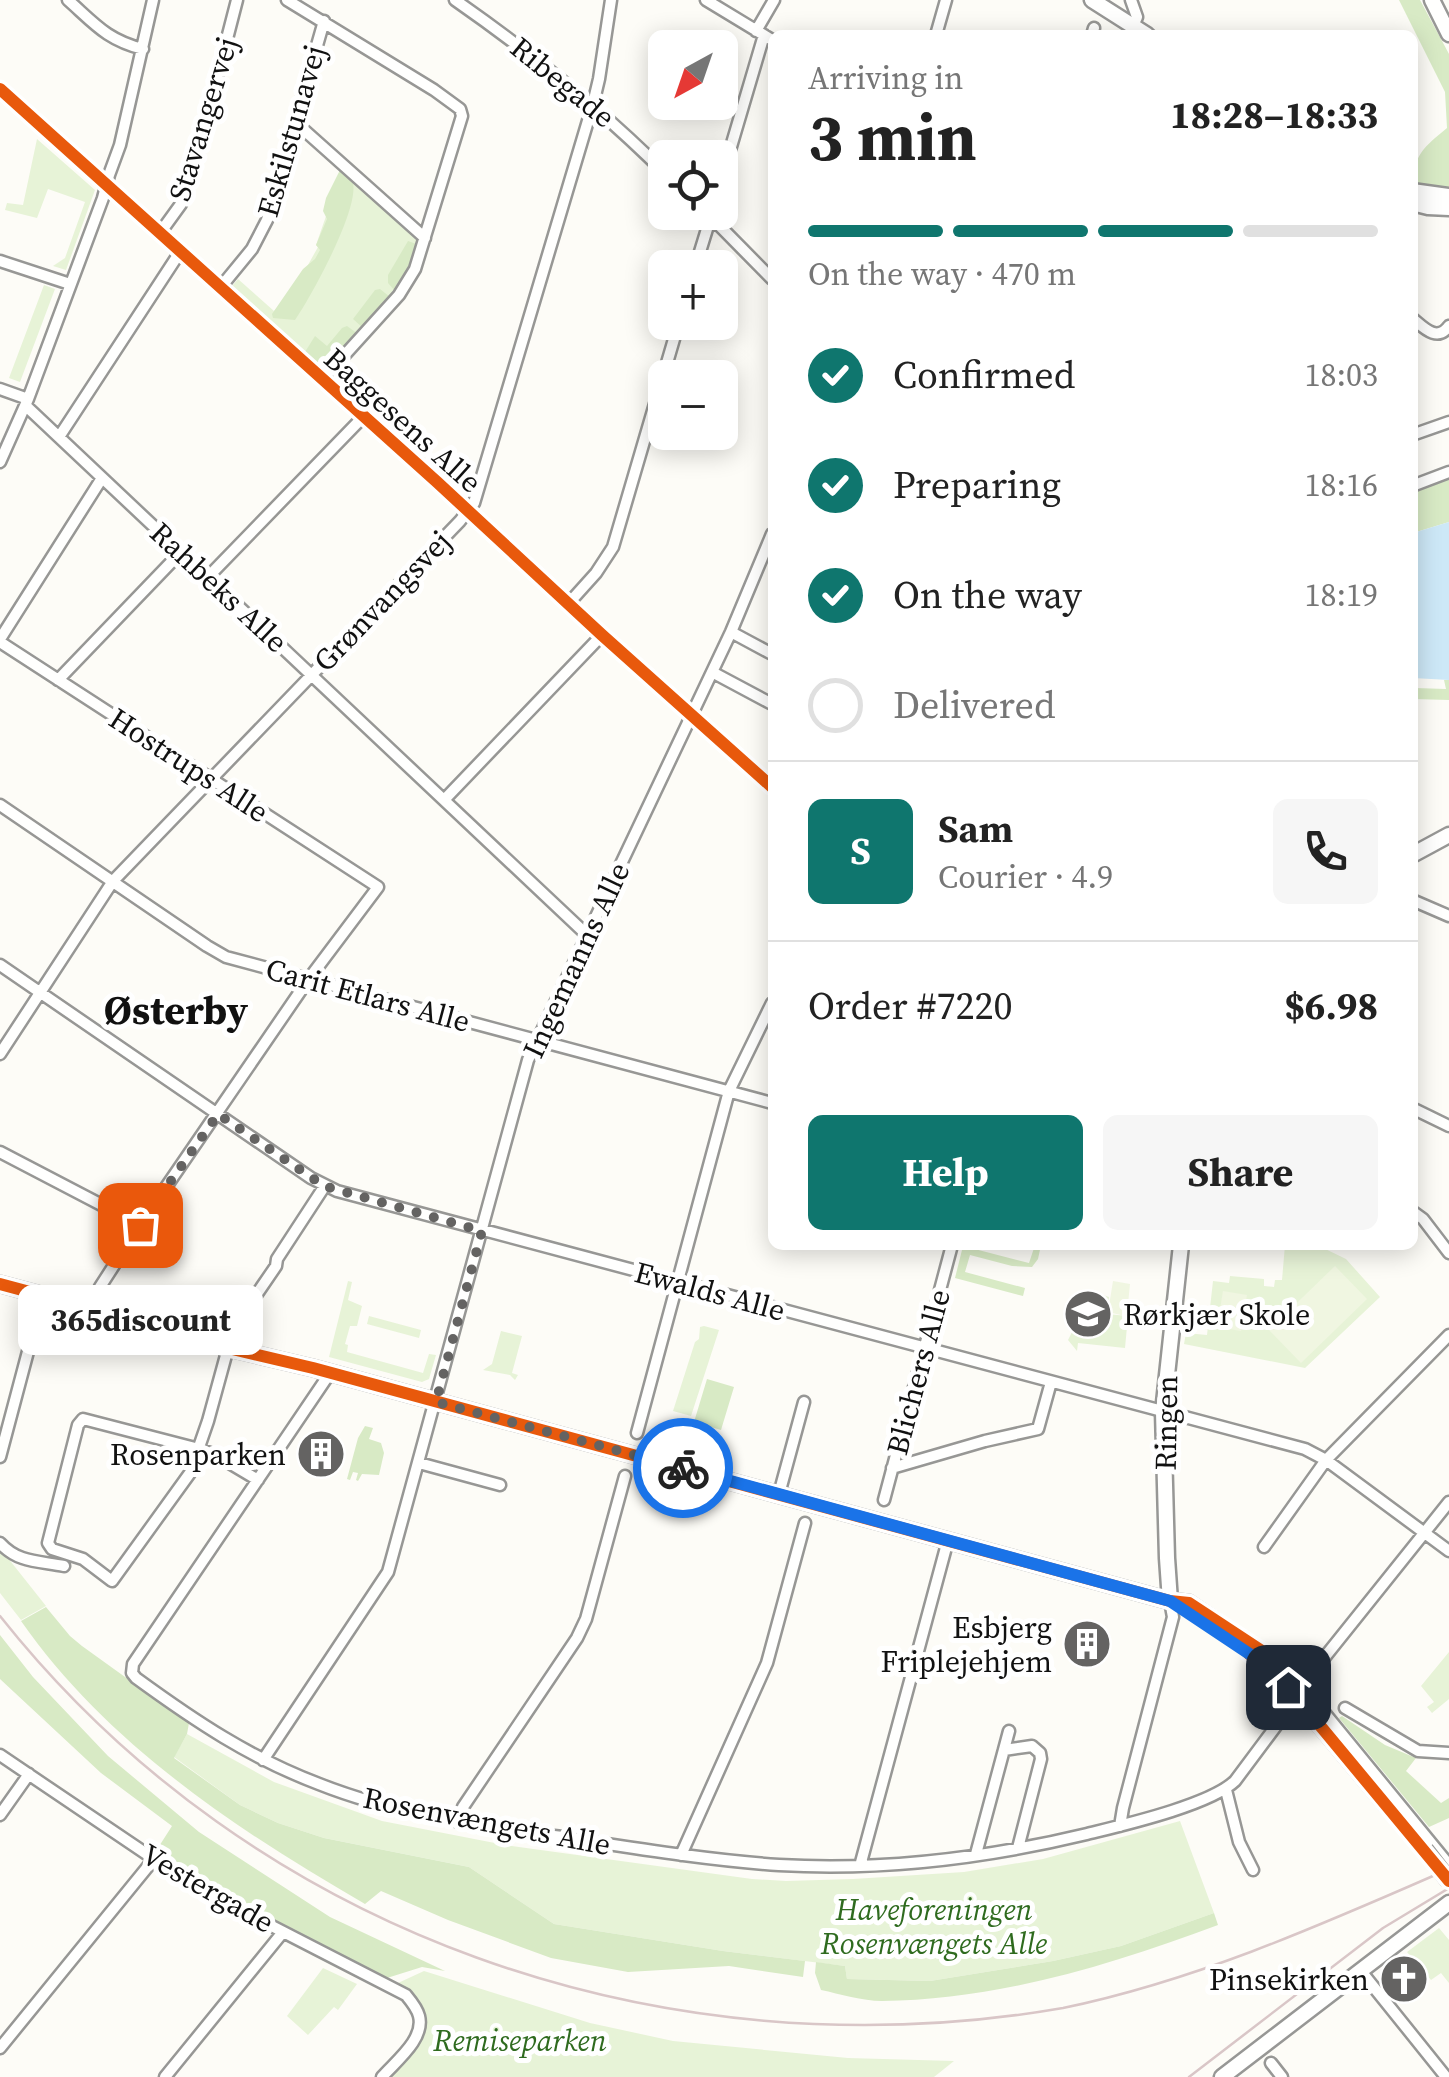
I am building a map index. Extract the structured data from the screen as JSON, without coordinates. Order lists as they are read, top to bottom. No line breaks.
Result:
{"streets":{"street":["Ribegade","Stavangervej","Eskilstunavej","Baggesens Alle","Rahbeks Alle","Grønvangsvej","Hostrups Alle","Ingemanns Alle","Carit Etlars Alle","Ewalds Alle","Blichers Alle","Ringen","Rosenvængets Alle","Vestergade"]},"crossings":[["Ribegade","Grønvangsvej"],["Stavangervej","Baggesens Alle"],["Eskilstunavej","Baggesens Alle"],["Baggesens Alle","Grønvangsvej"],["Baggesens Alle","Ingemanns Alle"],["Rahbeks Alle","Grønvangsvej"],["Rahbeks Alle","Ingemanns Alle"],["Grønvangsvej","Hostrups Alle"],["Grønvangsvej","Carit Etlars Alle"],["Grønvangsvej","Ewalds Alle"],["Hostrups Alle","Carit Etlars Alle"],["Ingemanns Alle","Carit Etlars Alle"],["Ingemanns Alle","Ewalds Alle"],["Ingemanns Alle","Rosenvængets Alle"],["Ewalds Alle","Blichers Alle"],["Ewalds Alle","Ringen"]],"districts":["Østerby"],"parks":["Haveforeningen Rosenvængets Alle","Remiseparken"],"places":{"other":["365discount"],"school or university":["Rørkjær Skole"],"building":["Rosenparken","Esbjerg Friplejehjem"],"church":["Pinsekirken"]},"north":"bottom left","page":{"map_buttons":["+","−"],"heading":["3 min","Arriving in","18:28–18:33"],"panel":["Sam","Courier · 4.9","Order #7220","$6.98"],"bar":"On the way · 470 m","list":[["Confirmed","18:03"],["Preparing","18:16"],["On the way","18:19"],"Delivered"],"round":"S","buttons":["Help","Share"],"bubble":"365discount"}}
